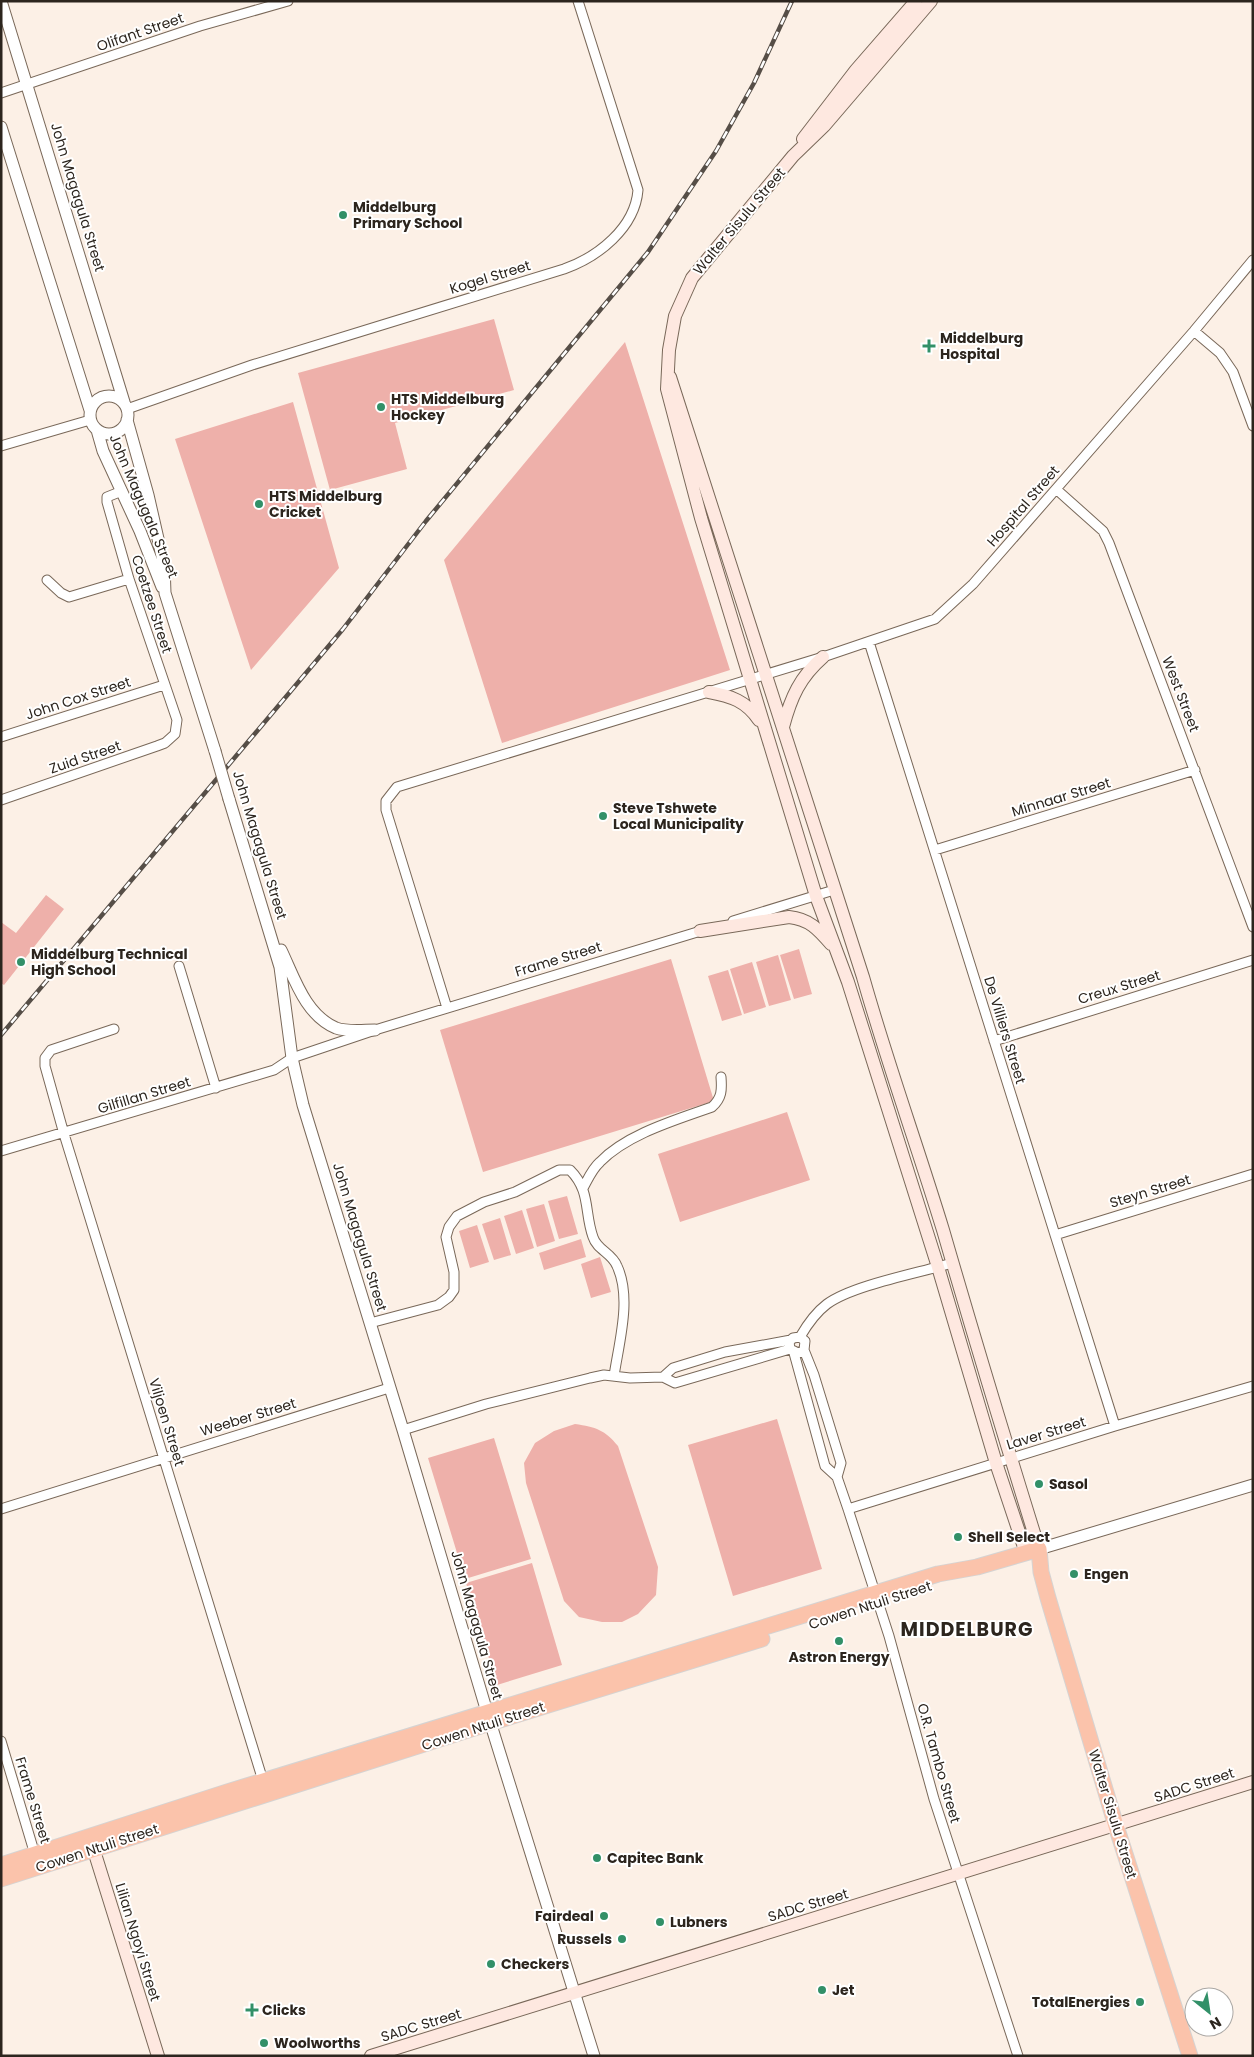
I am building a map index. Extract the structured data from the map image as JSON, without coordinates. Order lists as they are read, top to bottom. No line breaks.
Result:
{"streets":{"highway":["Walter Sisulu Street","Cowen Ntuli Street"],"main road":["SADC Street","Lilian Ngoyi Street"],"street":["Olifant Street","John Magagula Street","Kogel Street","John Magugala Street","Hospital Street","Coetzee Street","West Street","John Cox Street","Zuid Street","Minnaar Street","Frame Street","Creux Street","De Villiers Street","Gilfillan Street","Steyn Street","Weeber Street","Viljoen Street","Laver Street","O.R. Tambo Street"]},"crossings":[["Olifant Street","John Magagula Street"],["John Magagula Street","Kogel Street"],["John Magagula Street","John Magugala Street"],["John Magagula Street","Frame Street"],["John Magagula Street","Gilfillan Street"],["John Magagula Street","Weeber Street"],["John Magagula Street","Cowen Ntuli Street"],["John Magagula Street","SADC Street"],["Walter Sisulu Street","Hospital Street"],["Walter Sisulu Street","Frame Street"],["Walter Sisulu Street","Laver Street"],["Walter Sisulu Street","Cowen Ntuli Street"],["Walter Sisulu Street","SADC Street"],["Kogel Street","John Magugala Street"],["John Magugala Street","Coetzee Street"],["Hospital Street","West Street"],["Hospital Street","Frame Street"],["Hospital Street","De Villiers Street"],["Coetzee Street","John Cox Street"],["Coetzee Street","Zuid Street"],["West Street","Minnaar Street"],["Minnaar Street","De Villiers Street"],["Frame Street","Gilfillan Street"],["Frame Street","Cowen Ntuli Street"],["Creux Street","De Villiers Street"],["De Villiers Street","Steyn Street"],["De Villiers Street","Laver Street"],["Gilfillan Street","Viljoen Street"],["Weeber Street","Viljoen Street"],["Viljoen Street","Cowen Ntuli Street"],["Laver Street","O.R. Tambo Street"],["Cowen Ntuli Street","O.R. Tambo Street"],["Cowen Ntuli Street","Lilian Ngoyi Street"],["O.R. Tambo Street","SADC Street"]],"districts":["MIDDELBURG"],"places":{"other":["Middelburg Primary School","HTS Middelburg Hockey","HTS Middelburg Cricket","Steve Tshwete Local Municipality","Middelburg Technical High School","Sasol","Shell Select","Engen","Astron Energy","Capitec Bank","Fairdeal","Lubners","Russels","Checkers","Jet","TotalEnergies","Woolworths"],"health":["Middelburg Hospital","Clicks"]},"north":"bottom right"}
